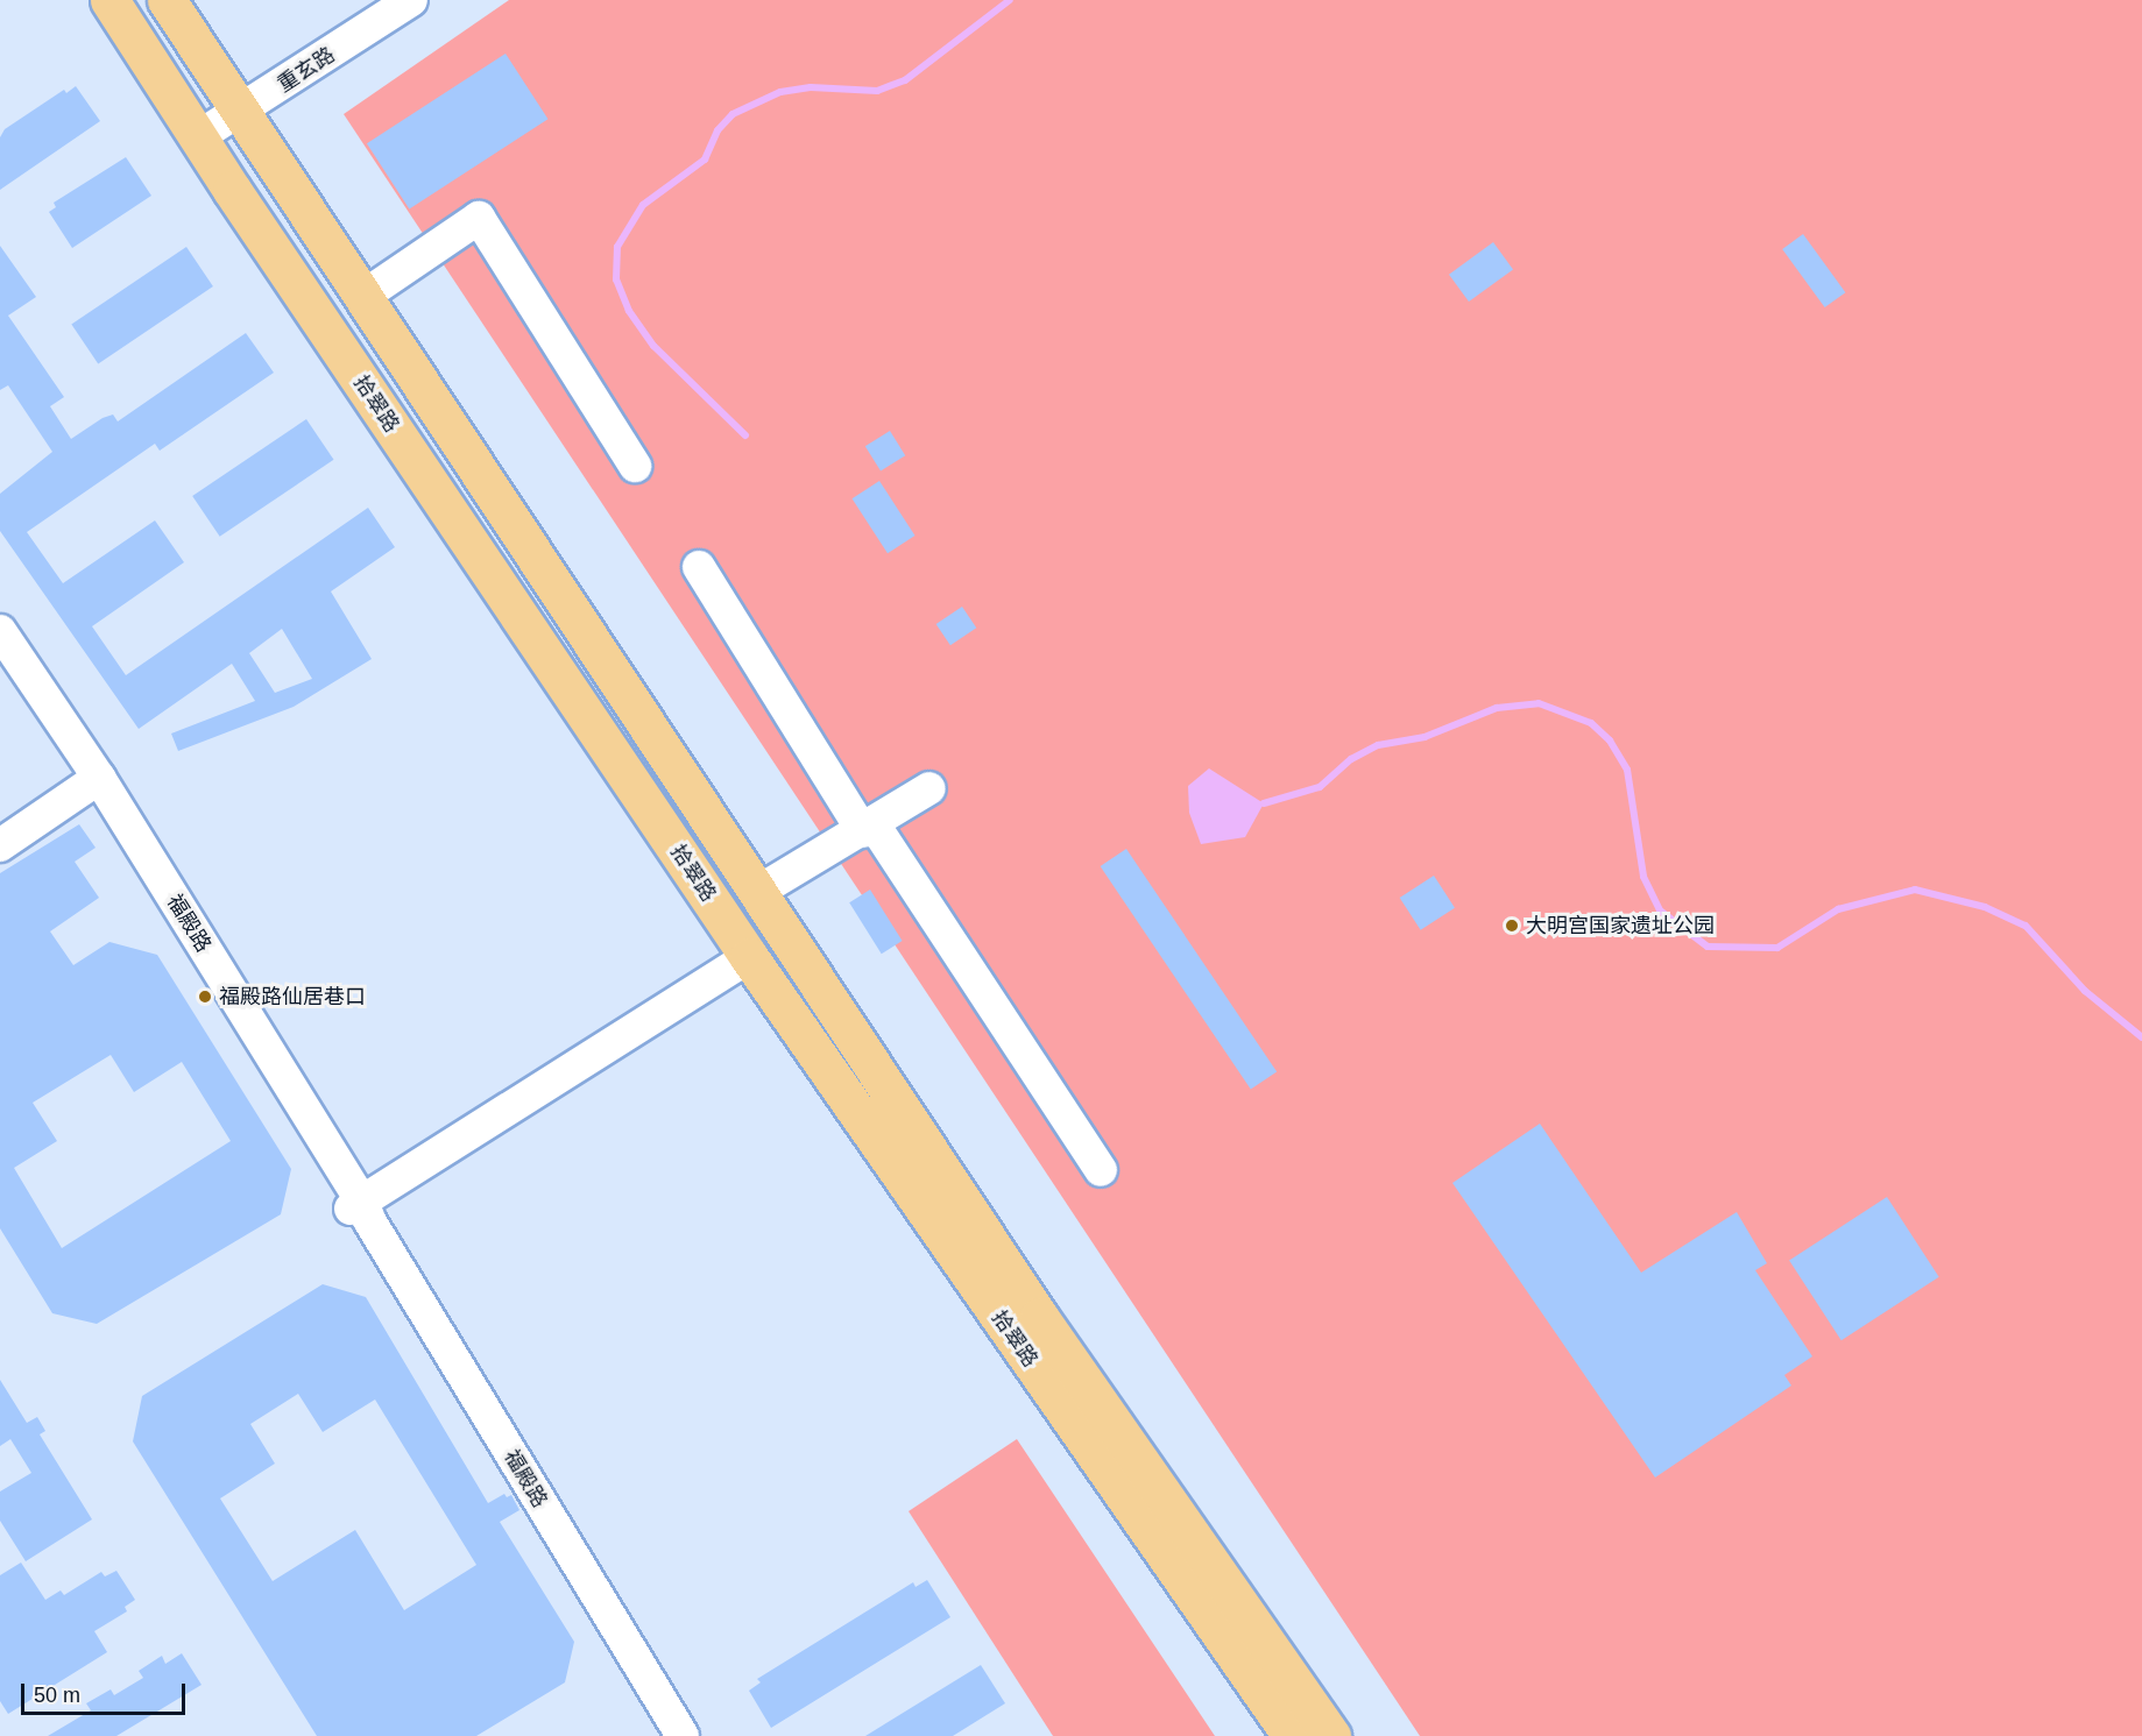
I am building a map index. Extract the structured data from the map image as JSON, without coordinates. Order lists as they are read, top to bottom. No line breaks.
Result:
{"streets":{"main road":["拾翠路"],"street":["重玄路","福殿路"]},"crossings":[["重玄路","拾翠路"]],"places":["大明宫国家遗址公园","福殿路仙居巷口"],"scale_bar":"50 m"}
